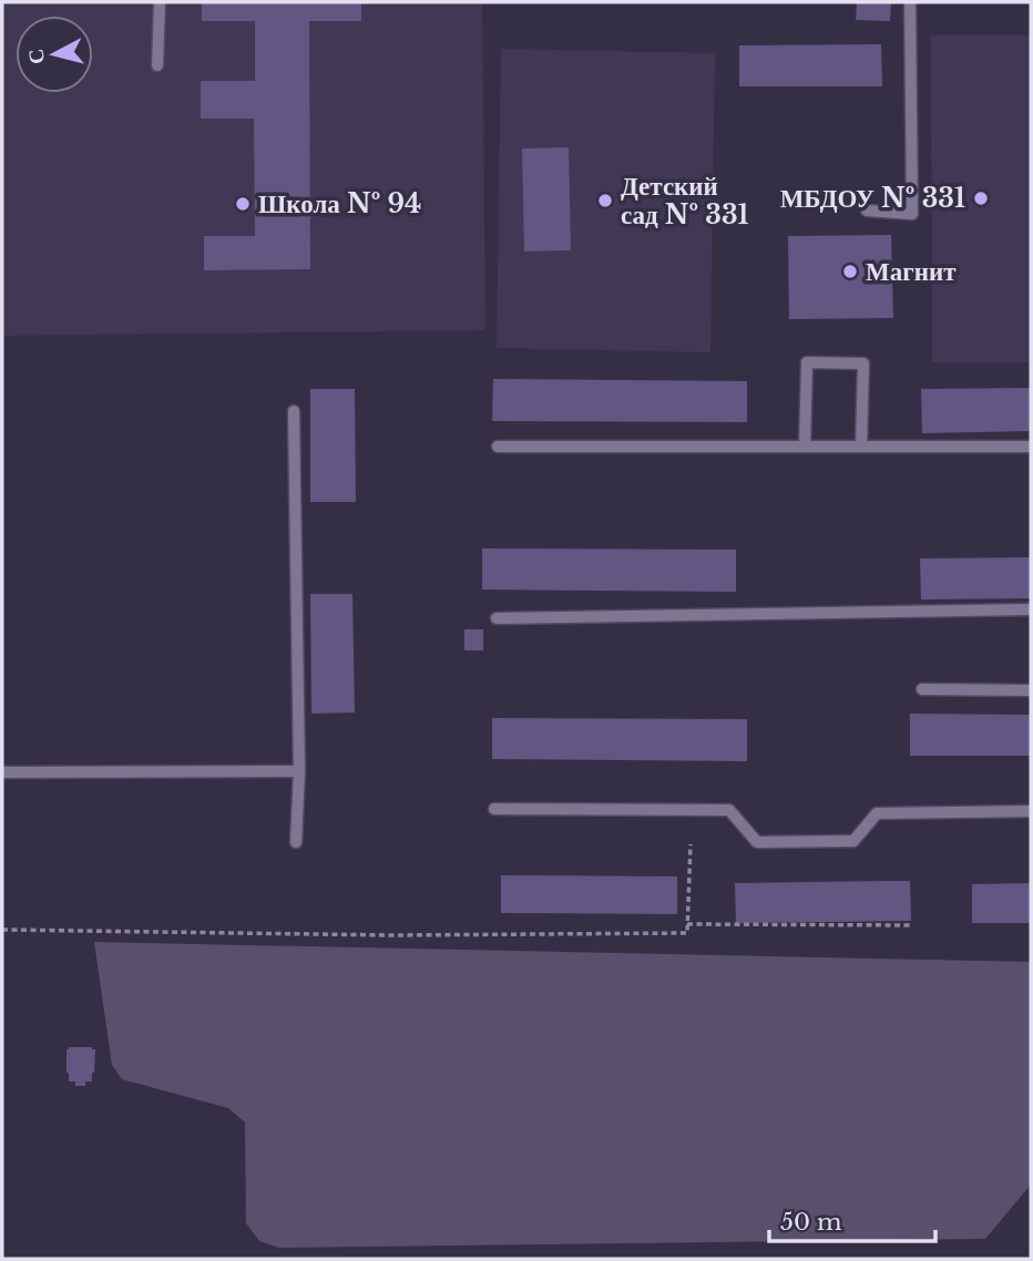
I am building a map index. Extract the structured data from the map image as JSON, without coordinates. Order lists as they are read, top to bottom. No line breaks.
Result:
{"places":["МБДОУ № 331","Детский сад № 331","Школа № 94","Магнит"],"scale_bar":"50 m","north":"left"}
